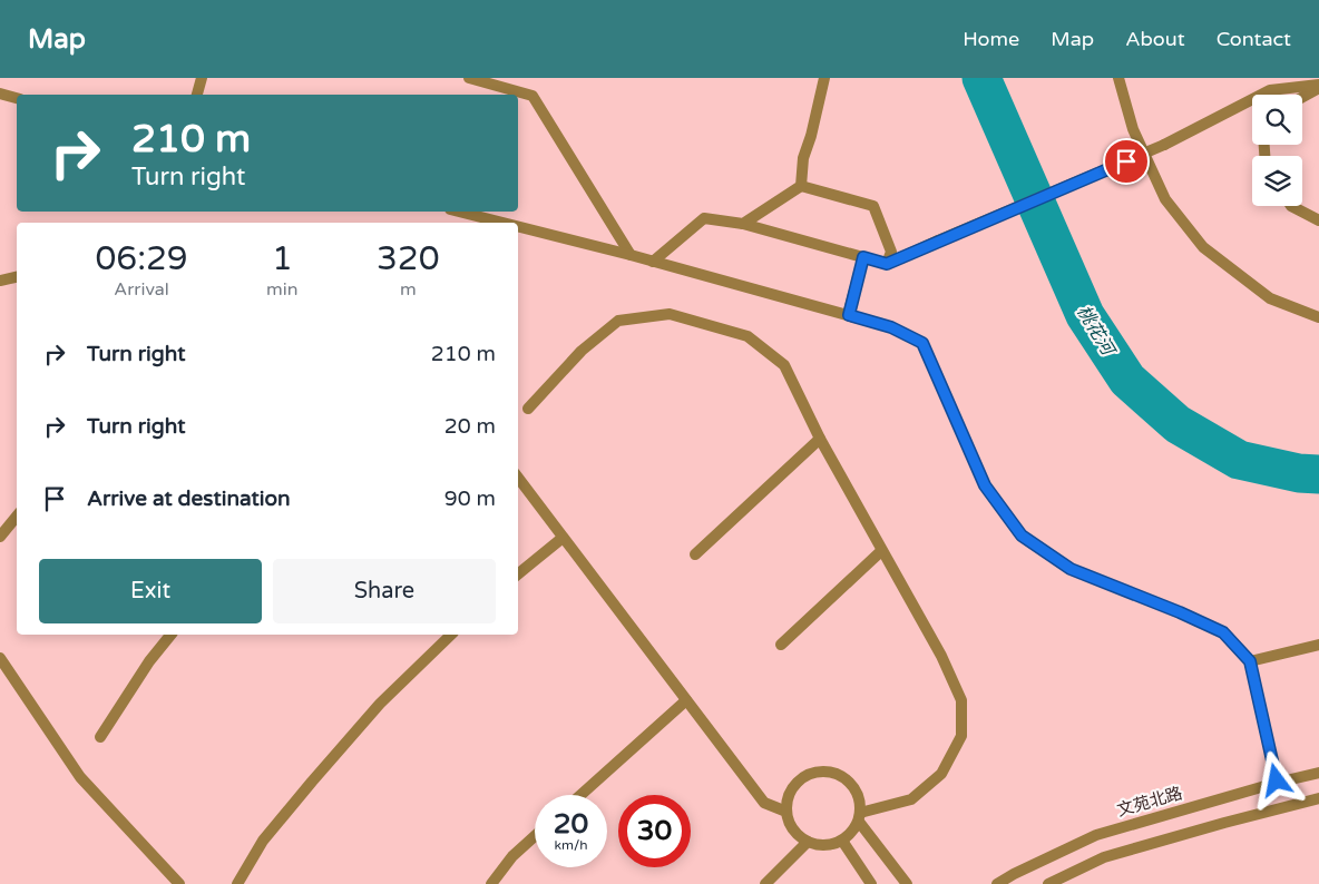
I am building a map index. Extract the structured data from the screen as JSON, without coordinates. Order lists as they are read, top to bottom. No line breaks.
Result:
{"streets":{"street":["文苑北路"]},"water":["桃花河"],"page":{"header":"Map","nav":["Home","Map","About","Contact"],"turn":["210 m","Turn right"],"eta":["06:29","Arrival","1","min","320","m"],"list":[{"name":"Turn right","value":"210 m"},{"name":"Turn right","value":"20 m"},{"name":"Arrive at destination","value":"90 m"}],"buttons":["Exit","Share"],"speed":"20 km/h","limit":"30"}}
